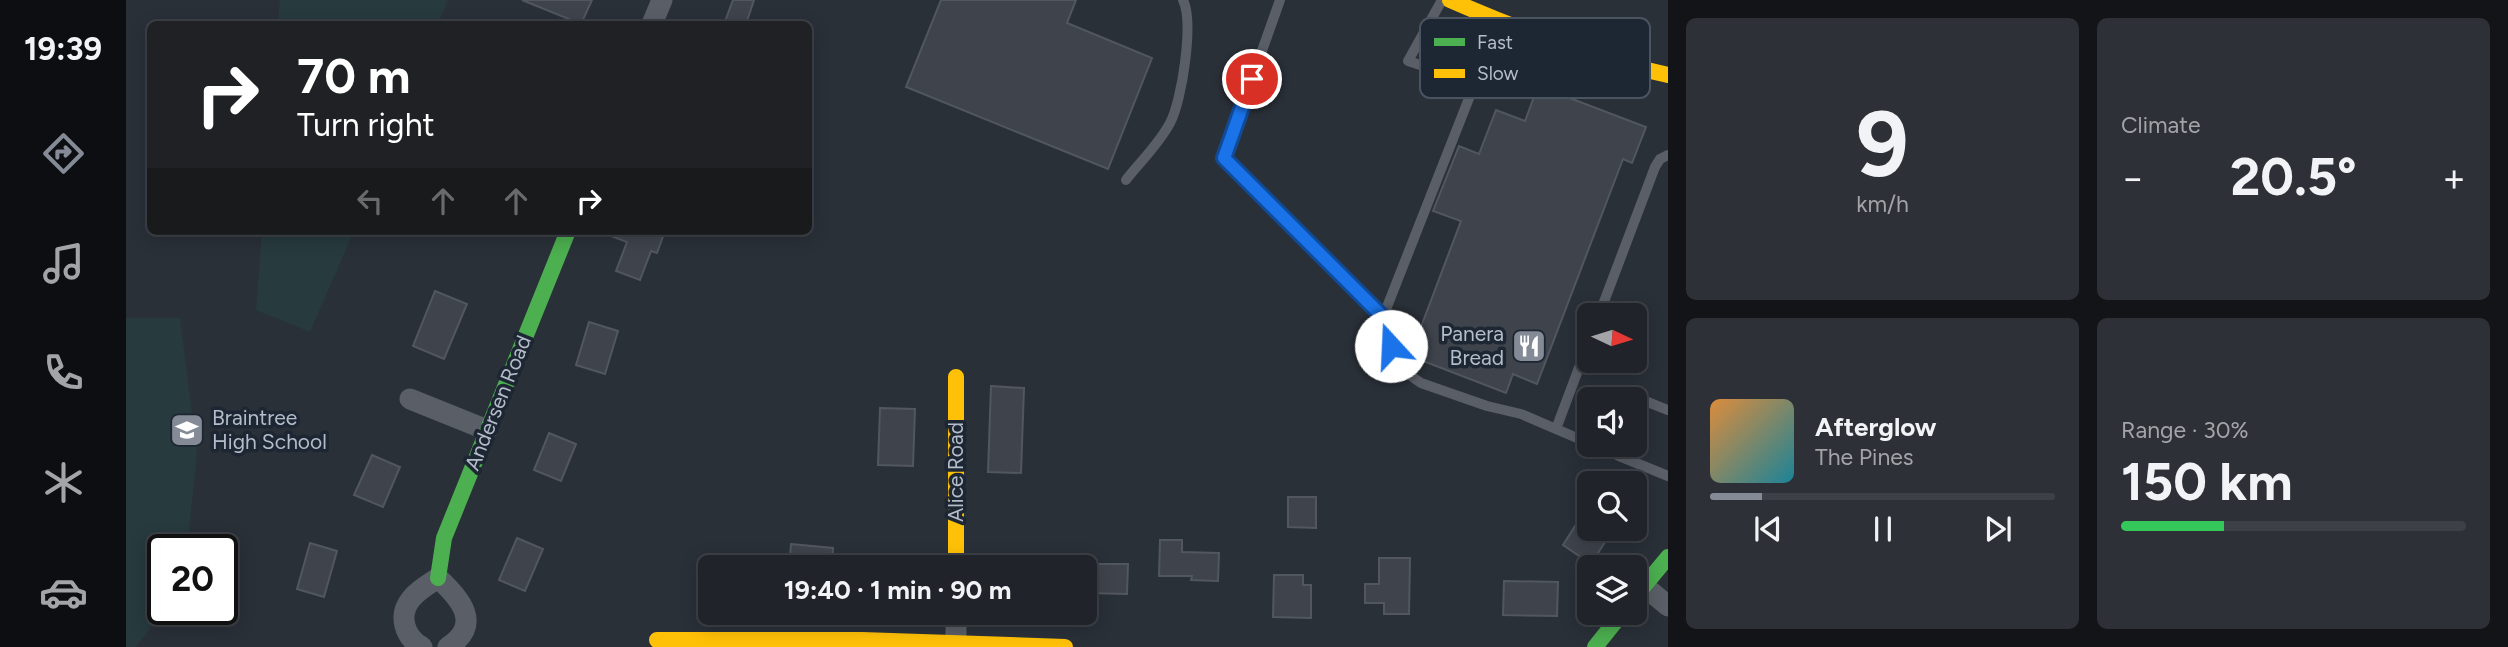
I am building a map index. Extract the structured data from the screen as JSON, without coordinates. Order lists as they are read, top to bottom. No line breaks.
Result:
{"streets":{"street":["Andersen Road","Alice Road"]},"places":{"restaurant":["Panera Bread"],"school or university":["Braintree High School"]},"legend":["Fast","Slow"],"north":"right","page":{"tabs":"19:39","tile":[["9","km/h"],"Climate",["Range · 30%","150 km"]],"turn":["70 m","Turn right"],"heat":["−","20.5°","+"],"song":["Afterglow","The Pines"],"limit":"20","trip":"19:40 · 1 min · 90 m"}}
